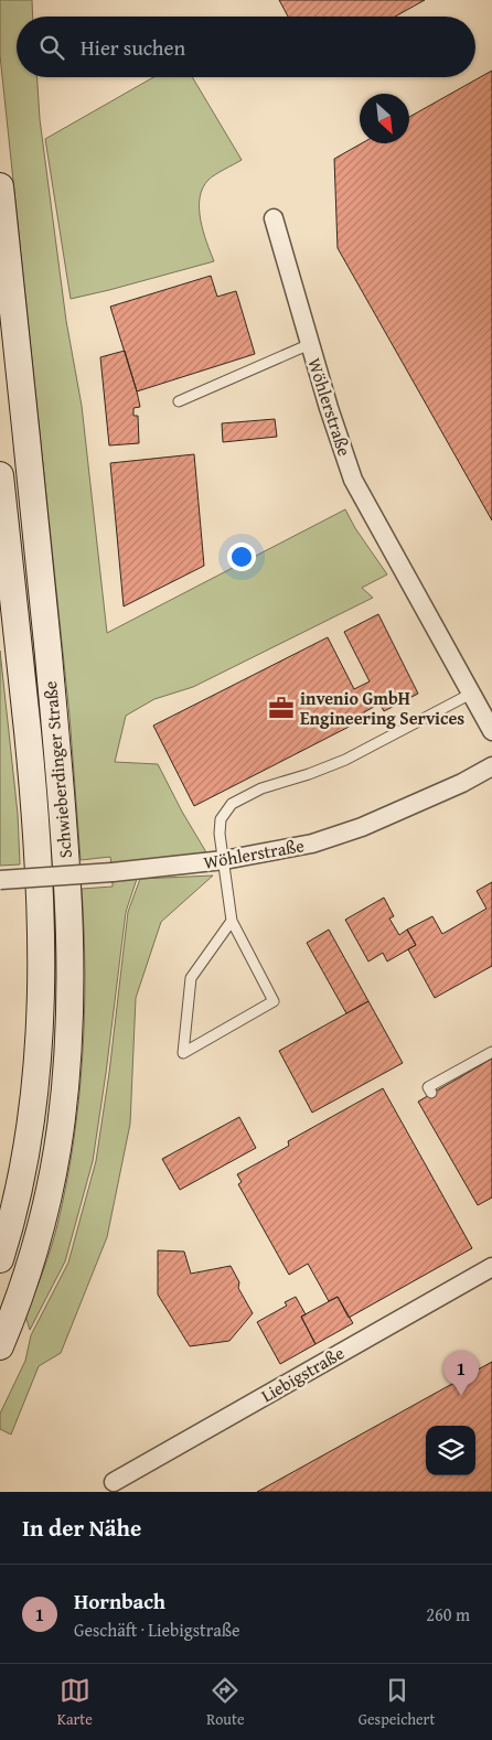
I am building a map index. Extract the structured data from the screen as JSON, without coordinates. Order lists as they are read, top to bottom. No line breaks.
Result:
{"streets":{"main road":["Schwieberdinger Straße"],"street":["Wöhlerstraße","Liebigstraße"]},"places":{"office":["invenio GmbH Engineering Services"]},"north":"bottom right","page":{"search":"Hier suchen","pins":"1","heading":"In der Nähe","list":[{"mark":"1","name":"Hornbach","note":"Geschäft · Liebigstraße","value":"260 m"}],"nav":["Karte","Route","Gespeichert"]}}
